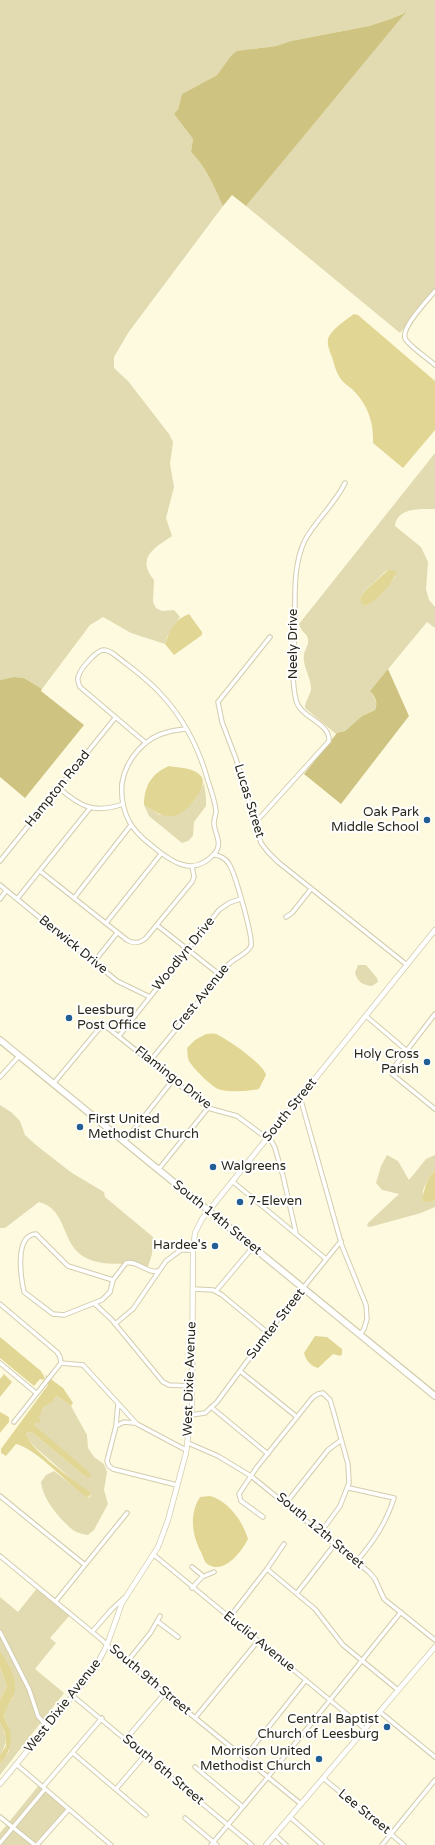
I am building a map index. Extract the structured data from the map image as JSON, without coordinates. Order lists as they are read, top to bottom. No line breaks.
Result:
{"streets":{"highway":["South 14th Street"],"main road":["South Street","West Dixie Avenue"],"street":["Neely Drive","Hampton Road","Lucas Street","Berwick Drive","Woodlyn Drive","Crest Avenue","Flamingo Drive","Sumter Street","South 12th Street","Euclid Avenue","South 9th Street","South 6th Street","Lee Street"]},"crossings":[["Neely Drive","Lucas Street"],["Lucas Street","South Street"],["Berwick Drive","Woodlyn Drive"],["Woodlyn Drive","Crest Avenue"],["Woodlyn Drive","Flamingo Drive"],["Crest Avenue","Flamingo Drive"],["Flamingo Drive","South Street"],["Flamingo Drive","South 14th Street"],["South Street","South 14th Street"],["South Street","West Dixie Avenue"],["South 14th Street","Sumter Street"],["South 14th Street","West Dixie Avenue"],["West Dixie Avenue","South 12th Street"],["West Dixie Avenue","Euclid Avenue"],["West Dixie Avenue","South 9th Street"],["West Dixie Avenue","South 6th Street"]],"places":["Oak Park Middle School","Leesburg Post Office","Holy Cross Parish","First United Methodist Church","Walgreens","7-Eleven","Hardee's","Central Baptist Church of Leesburg","Morrison United Methodist Church"]}
